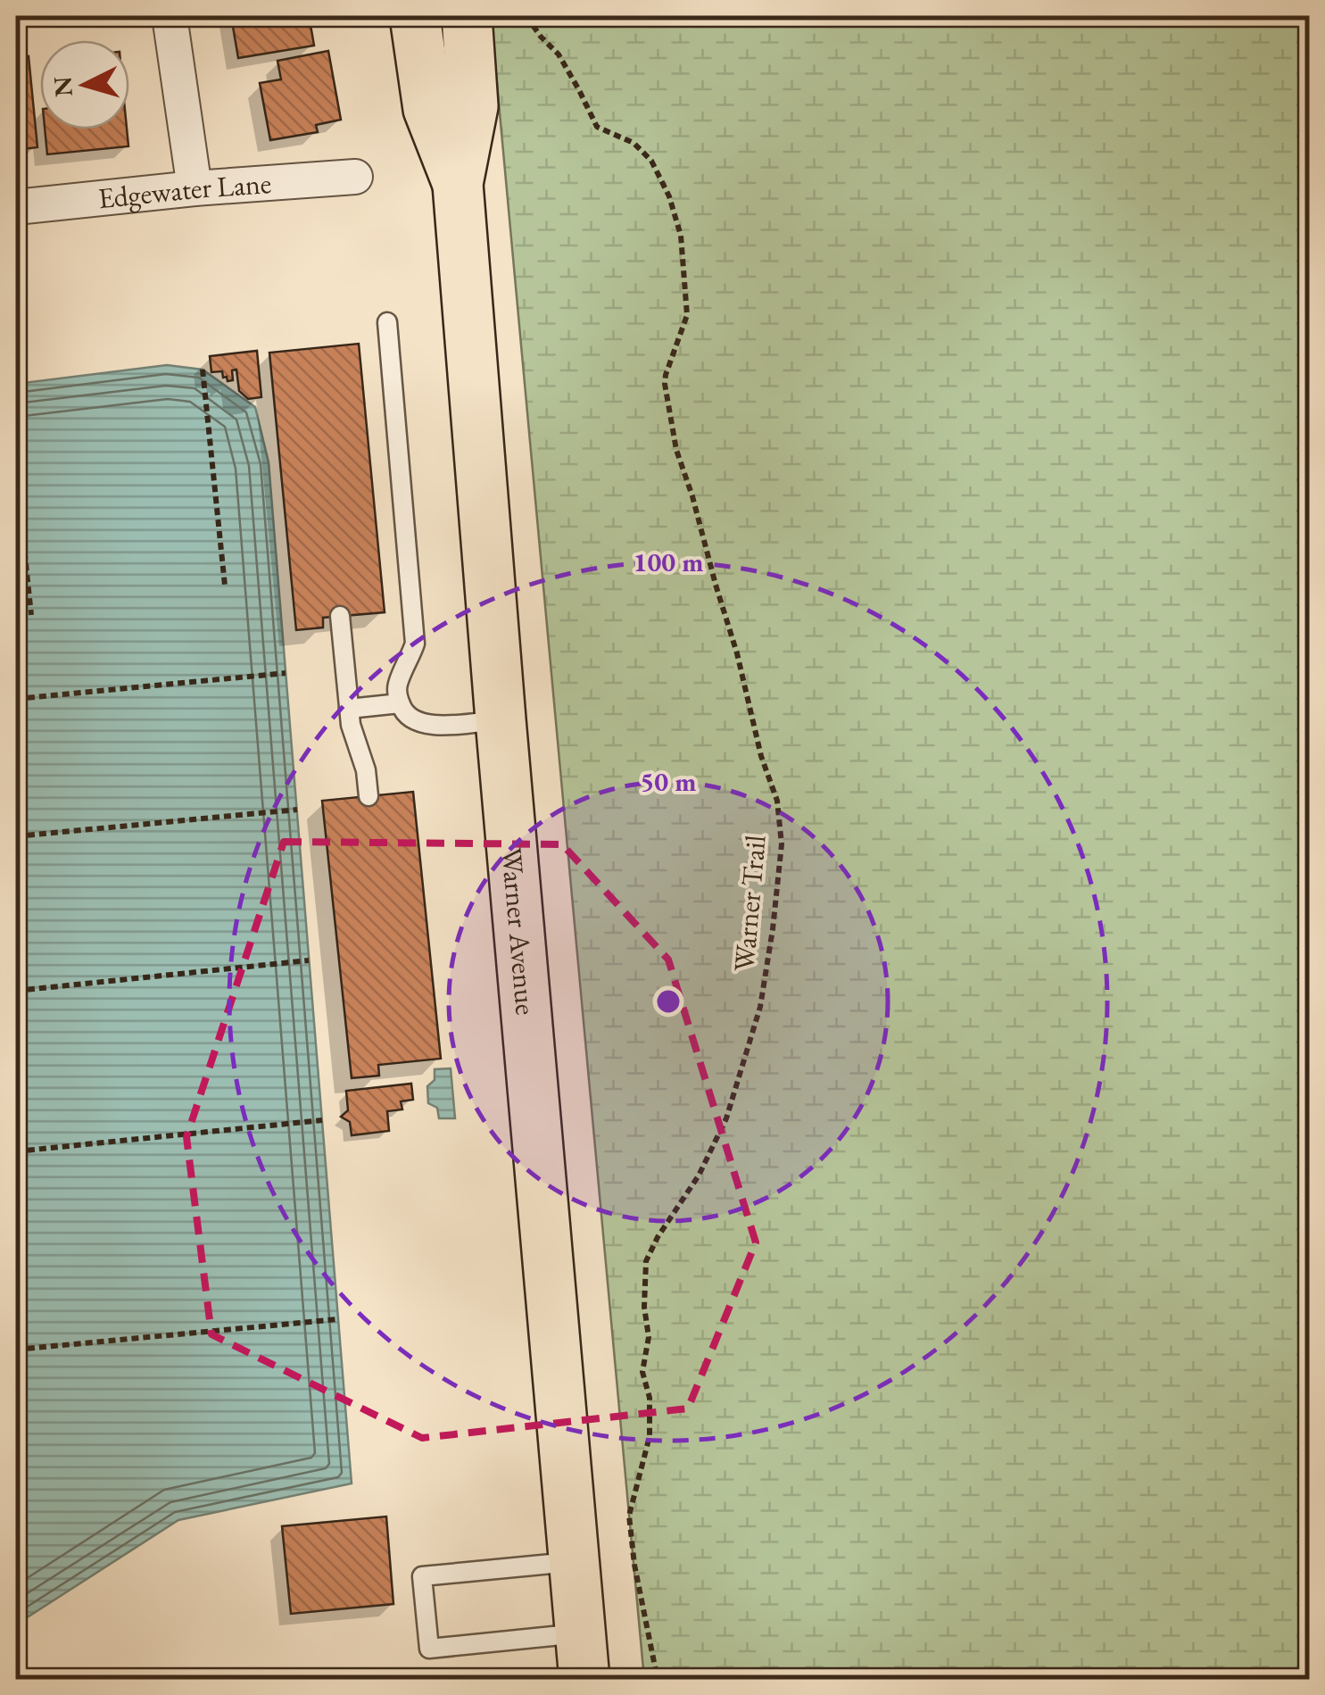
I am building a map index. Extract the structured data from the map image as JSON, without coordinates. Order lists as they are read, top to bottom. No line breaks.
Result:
{"streets":{"main road":["Warner Avenue"],"street":["Edgewater Lane"],"path":["Warner Trail"]},"north":"left","rings":["100 m","50 m"]}
